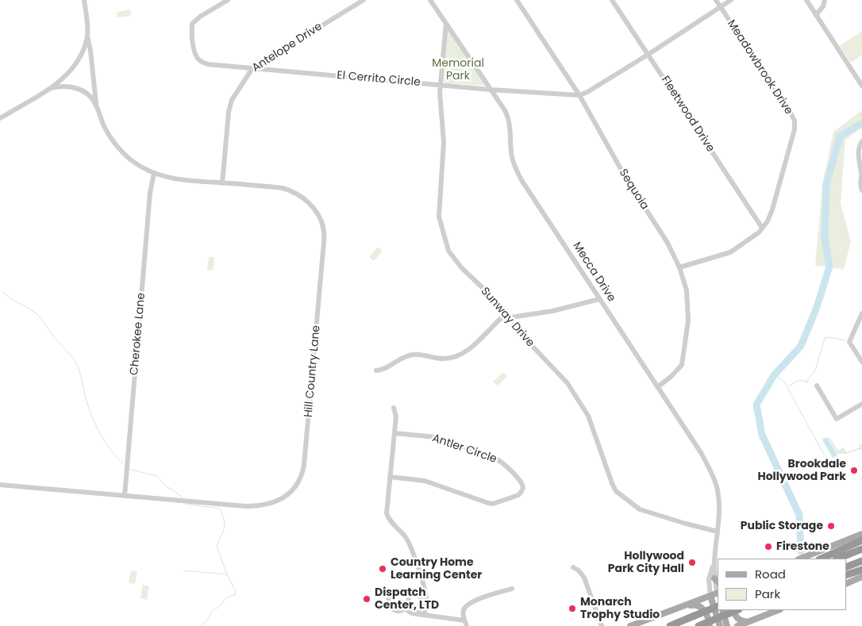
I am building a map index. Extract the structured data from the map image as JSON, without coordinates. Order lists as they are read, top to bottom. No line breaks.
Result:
{"streets":{"street":["Antelope Drive","Meadowbrook Drive","El Cerrito Circle","Fleetwood Drive","Sequoia","Mecca Drive","Sunway Drive","Cherokee Lane","Hill Country Lane","Antler Circle"]},"crossings":[["Antelope Drive","El Cerrito Circle"],["Antelope Drive","Hill Country Lane"],["Meadowbrook Drive","Fleetwood Drive"],["Meadowbrook Drive","Sequoia"],["El Cerrito Circle","Sequoia"],["El Cerrito Circle","Mecca Drive"],["El Cerrito Circle","Sunway Drive"],["Sequoia","Mecca Drive"],["Mecca Drive","Sunway Drive"],["Cherokee Lane","Hill Country Lane"]],"parks":["Memorial Park"],"places":["Brookdale Hollywood Park","Public Storage","Firestone","Hollywood Park City Hall","Country Home Learning Center","Dispatch Center, LTD","Monarch Trophy Studio"],"legend":["Road","Park"]}
